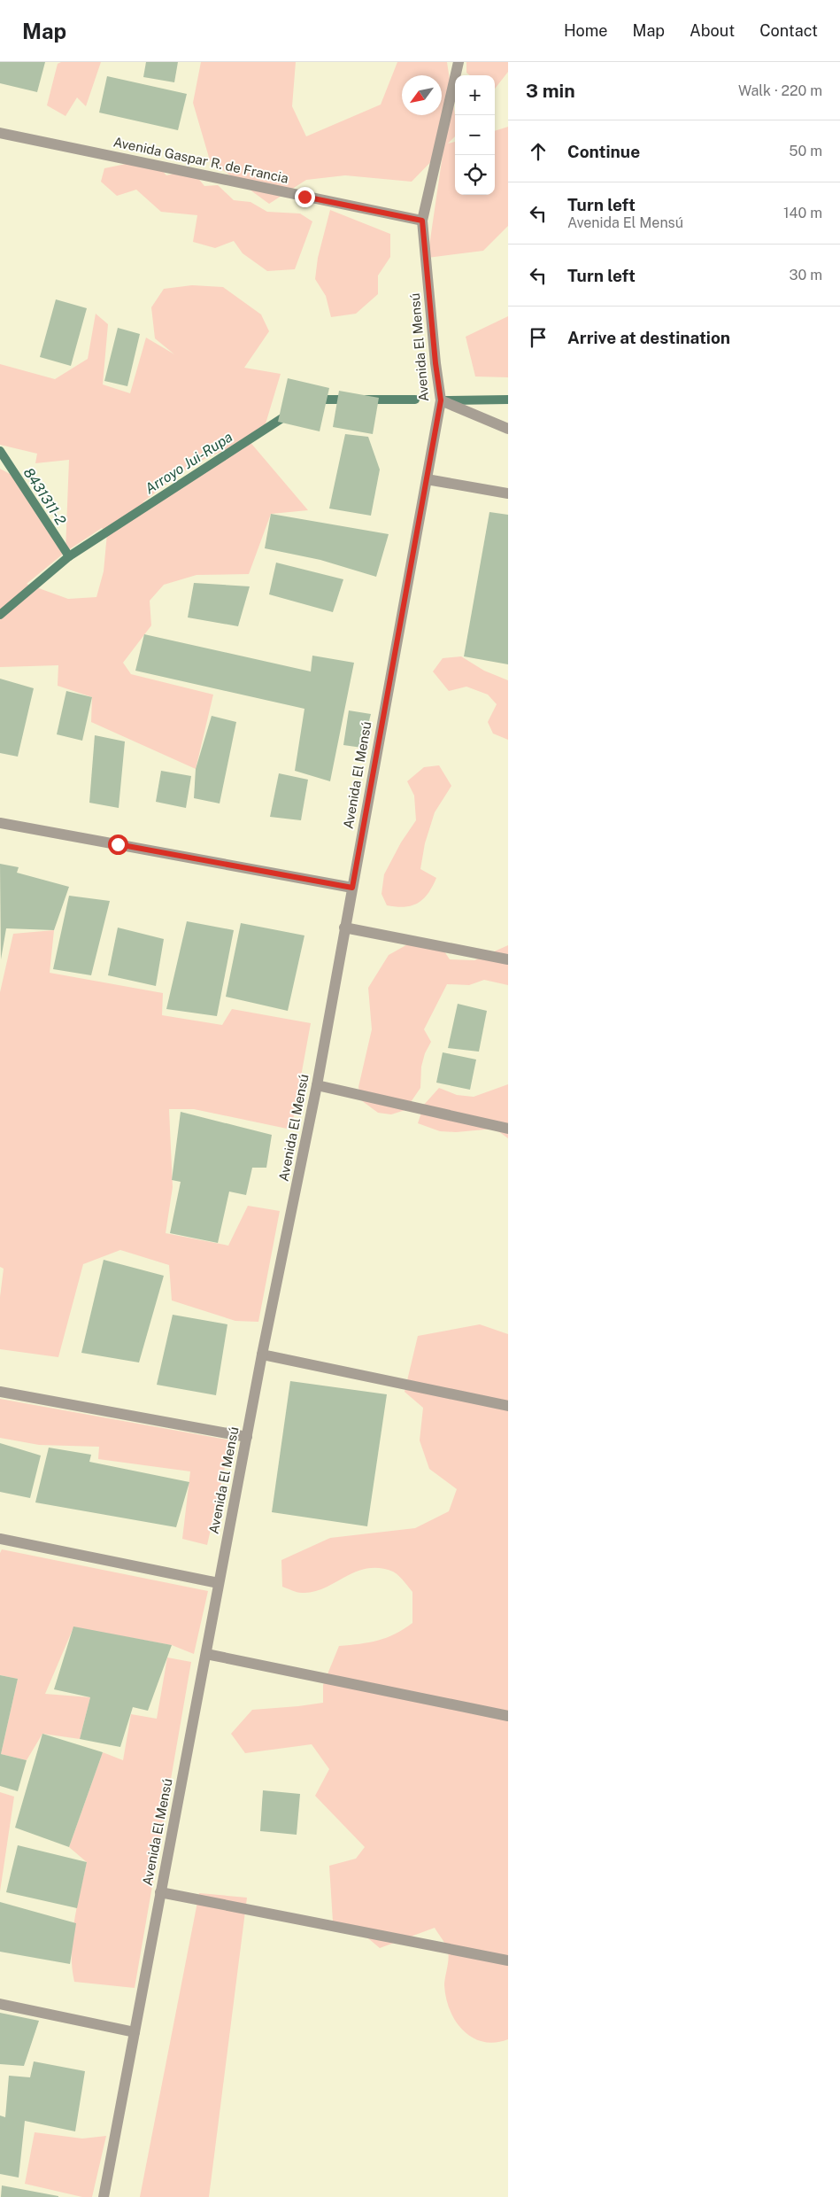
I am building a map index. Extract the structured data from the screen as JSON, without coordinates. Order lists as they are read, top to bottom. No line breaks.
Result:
{"streets":{"street":["Avenida Gaspar R. de Francia","Avenida El Mensú"]},"crossings":[["Avenida Gaspar R. de Francia","Avenida El Mensú"]],"water":["Arroyo Jui-Rupa","8431311-2"],"north":"bottom left","page":{"header":"Map","nav":["Home","Map","About","Contact"],"heading":["3 min","Walk · 220 m"],"map_buttons":["+","−"],"list":[["Continue","50 m"],["Turn left","Avenida El Mensú","140 m"],["Turn left","30 m"],"Arrive at destination"]}}
